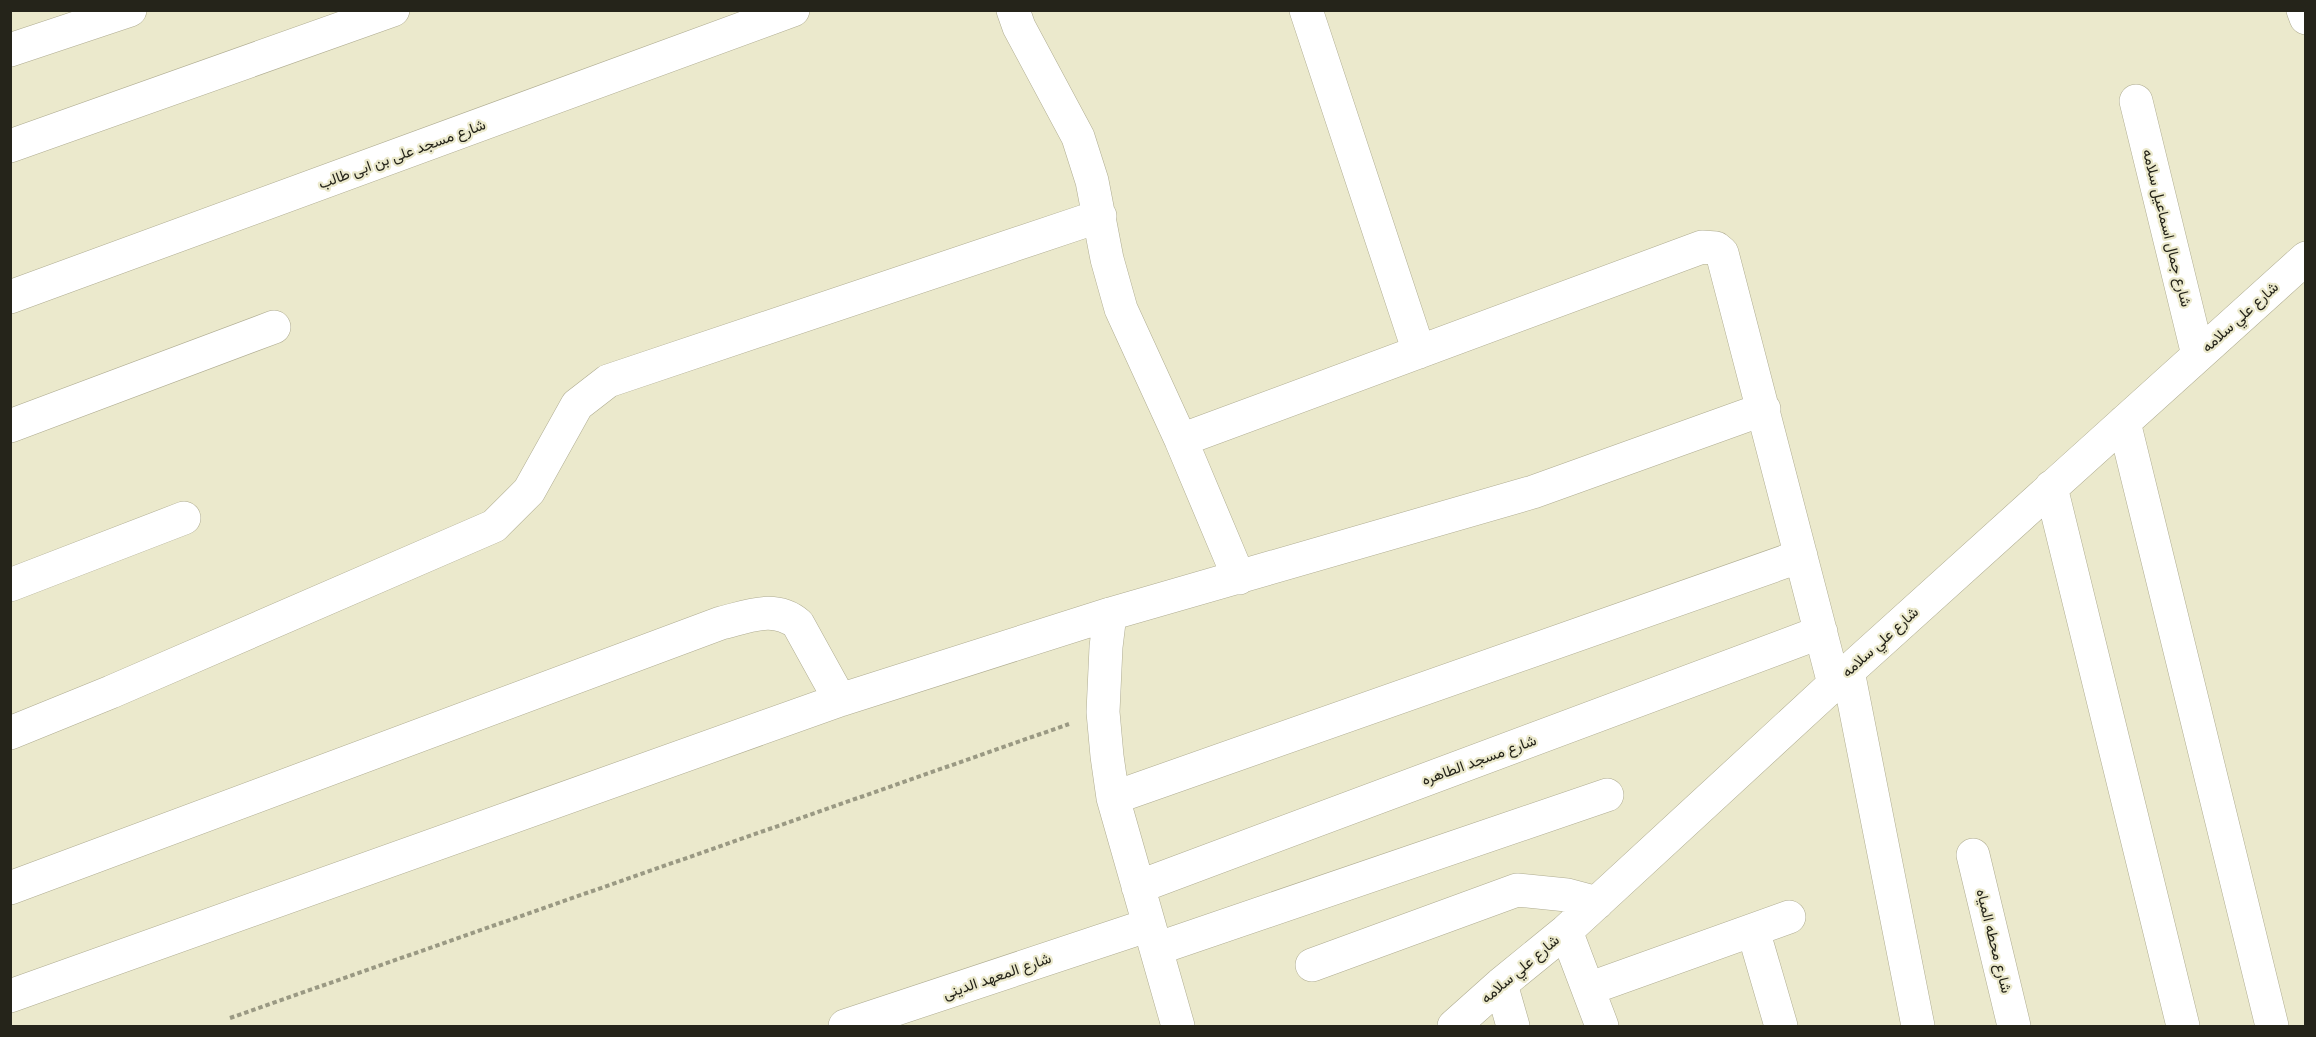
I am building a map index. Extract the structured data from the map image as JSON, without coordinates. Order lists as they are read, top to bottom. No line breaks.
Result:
{"streets":{"street":["شارع مسجد على بن ابى طالب","شارع جمال اسماعيل سلامه","شارع علي سلامه","شارع مسجد الطاهره","شارع محطه المياه","شارع المعهد الدينى"]},"crossings":[["شارع جمال اسماعيل سلامه","شارع علي سلامه"]]}
